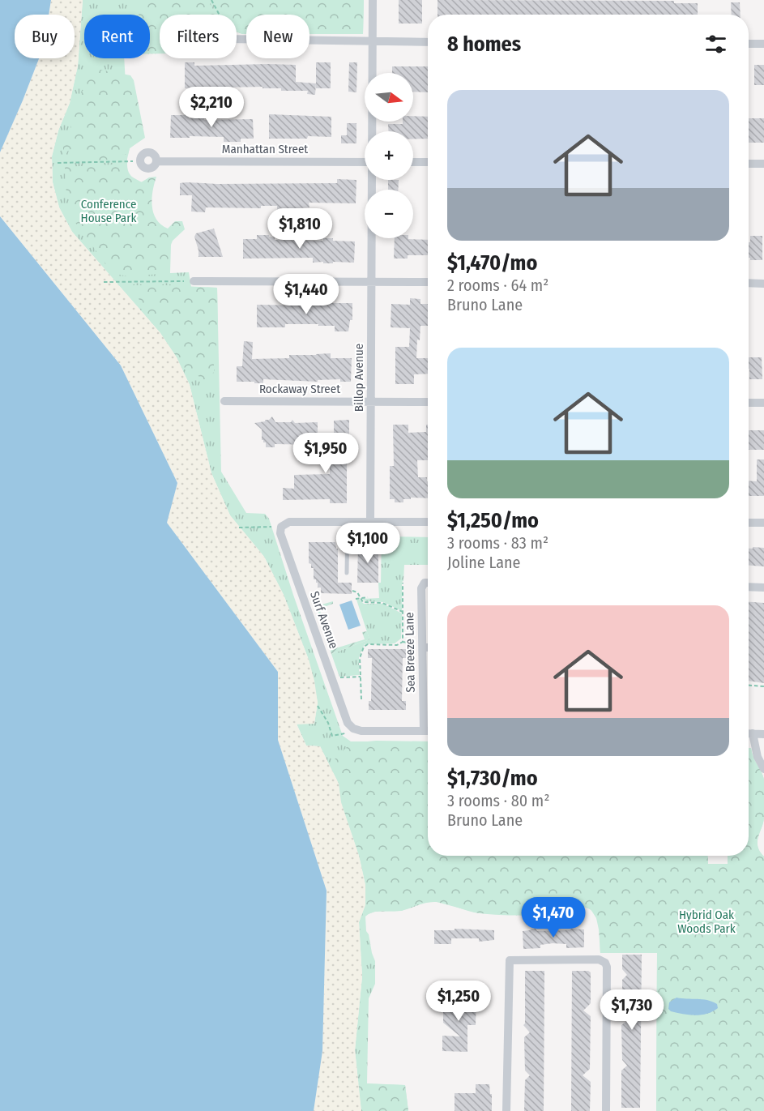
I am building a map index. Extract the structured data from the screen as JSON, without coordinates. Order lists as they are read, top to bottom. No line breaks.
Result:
{"streets":{"street":["Manhattan Street","Billop Avenue","Rockaway Street","Surf Avenue","Sea Breeze Lane"]},"crossings":[["Billop Avenue","Rockaway Street"]],"parks":["Conference House Park","Hybrid Oak Woods Park"],"north":"right","page":{"chip":["Buy","Rent","Filters","New"],"heading":"8 homes","map_buttons":["+","−"],"list":[{"name":"$1,470/mo","note":"2 rooms · 64 m² · Bruno Lane"},{"name":"$1,250/mo","note":"3 rooms · 83 m² · Joline Lane"},{"name":"$1,730/mo","note":"3 rooms · 80 m² · Bruno Lane"}],"price":["$2,210","$1,810","$1,440","$1,950","$1,100","$1,470","$1,250","$1,730"]}}
